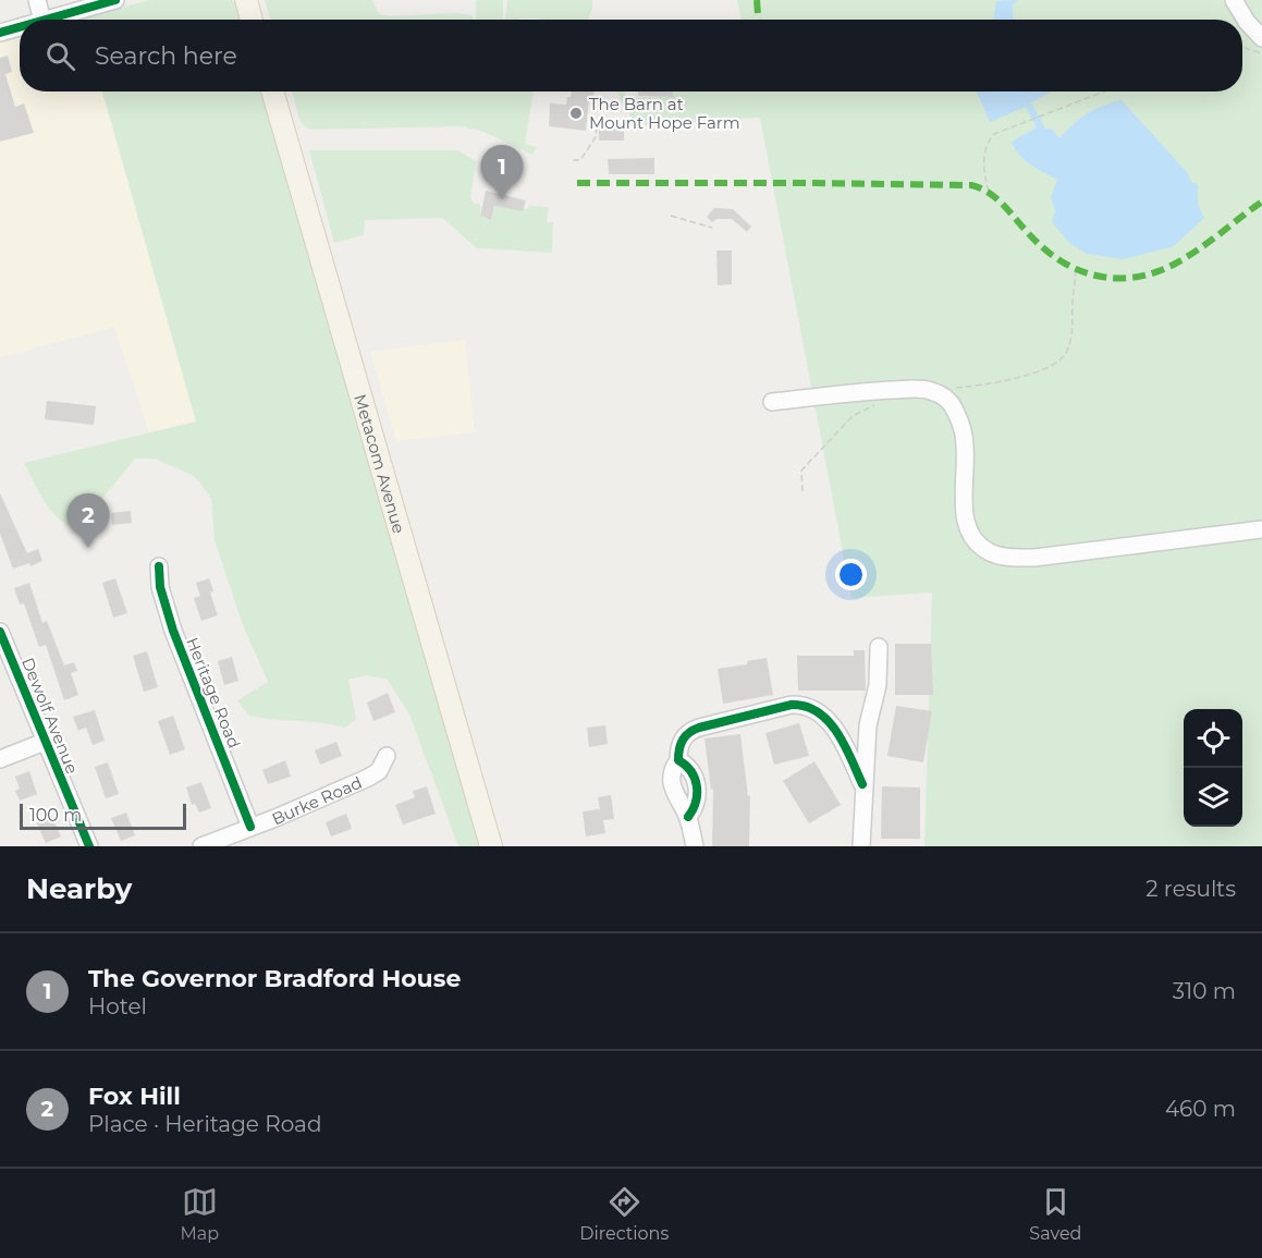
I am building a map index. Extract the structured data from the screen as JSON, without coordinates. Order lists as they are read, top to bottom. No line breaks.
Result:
{"streets":{"main road":["Metacom Avenue"],"street":["Heritage Road","Dewolf Avenue","Burke Road"]},"crossings":[["Heritage Road","Burke Road"]],"places":["The Barn at Mount Hope Farm"],"scale_bar":"100 m","page":{"search":"Search here","pins":["1","2"],"scale":"100 m","heading":["Nearby","2 results"],"list":[{"mark":"1","name":"The Governor Bradford House","note":"Hotel","value":"310 m"},{"mark":"2","name":"Fox Hill","note":"Place · Heritage Road","value":"460 m"}],"nav":["Map","Directions","Saved"]}}
